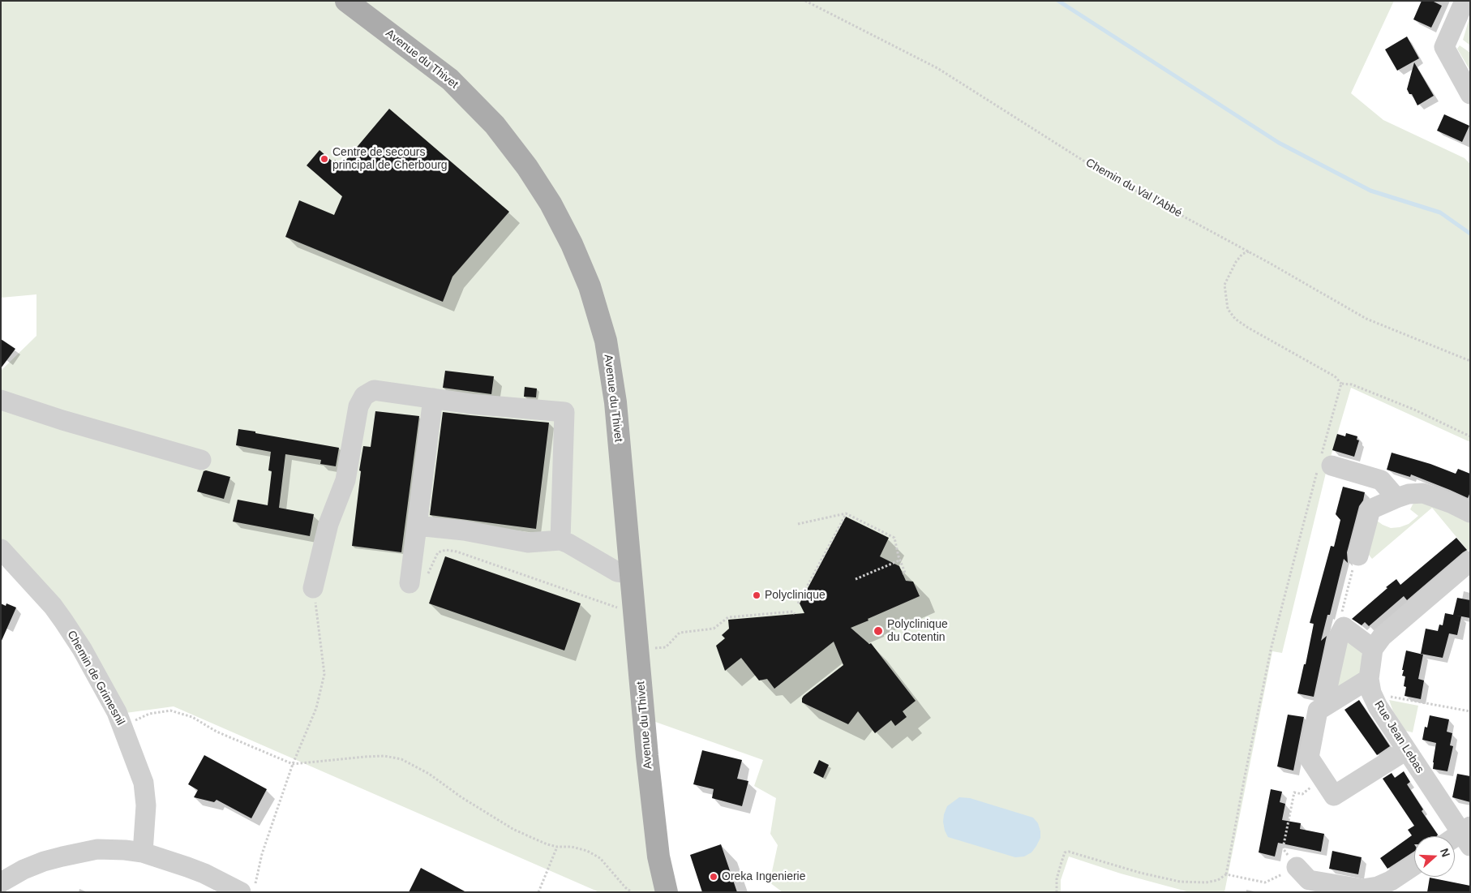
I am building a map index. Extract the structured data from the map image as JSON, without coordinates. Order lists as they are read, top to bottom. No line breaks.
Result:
{"streets":{"main road":["Avenue du Thivet"],"street":["Chemin de Grimesnil","Rue Jean Lebas"],"path":["Chemin du Val l'Abbé"]},"places":["Centre de secours principal de Cherbourg","Polyclinique","Polyclinique du Cotentin","Oreka Ingenierie"],"north":"right"}
